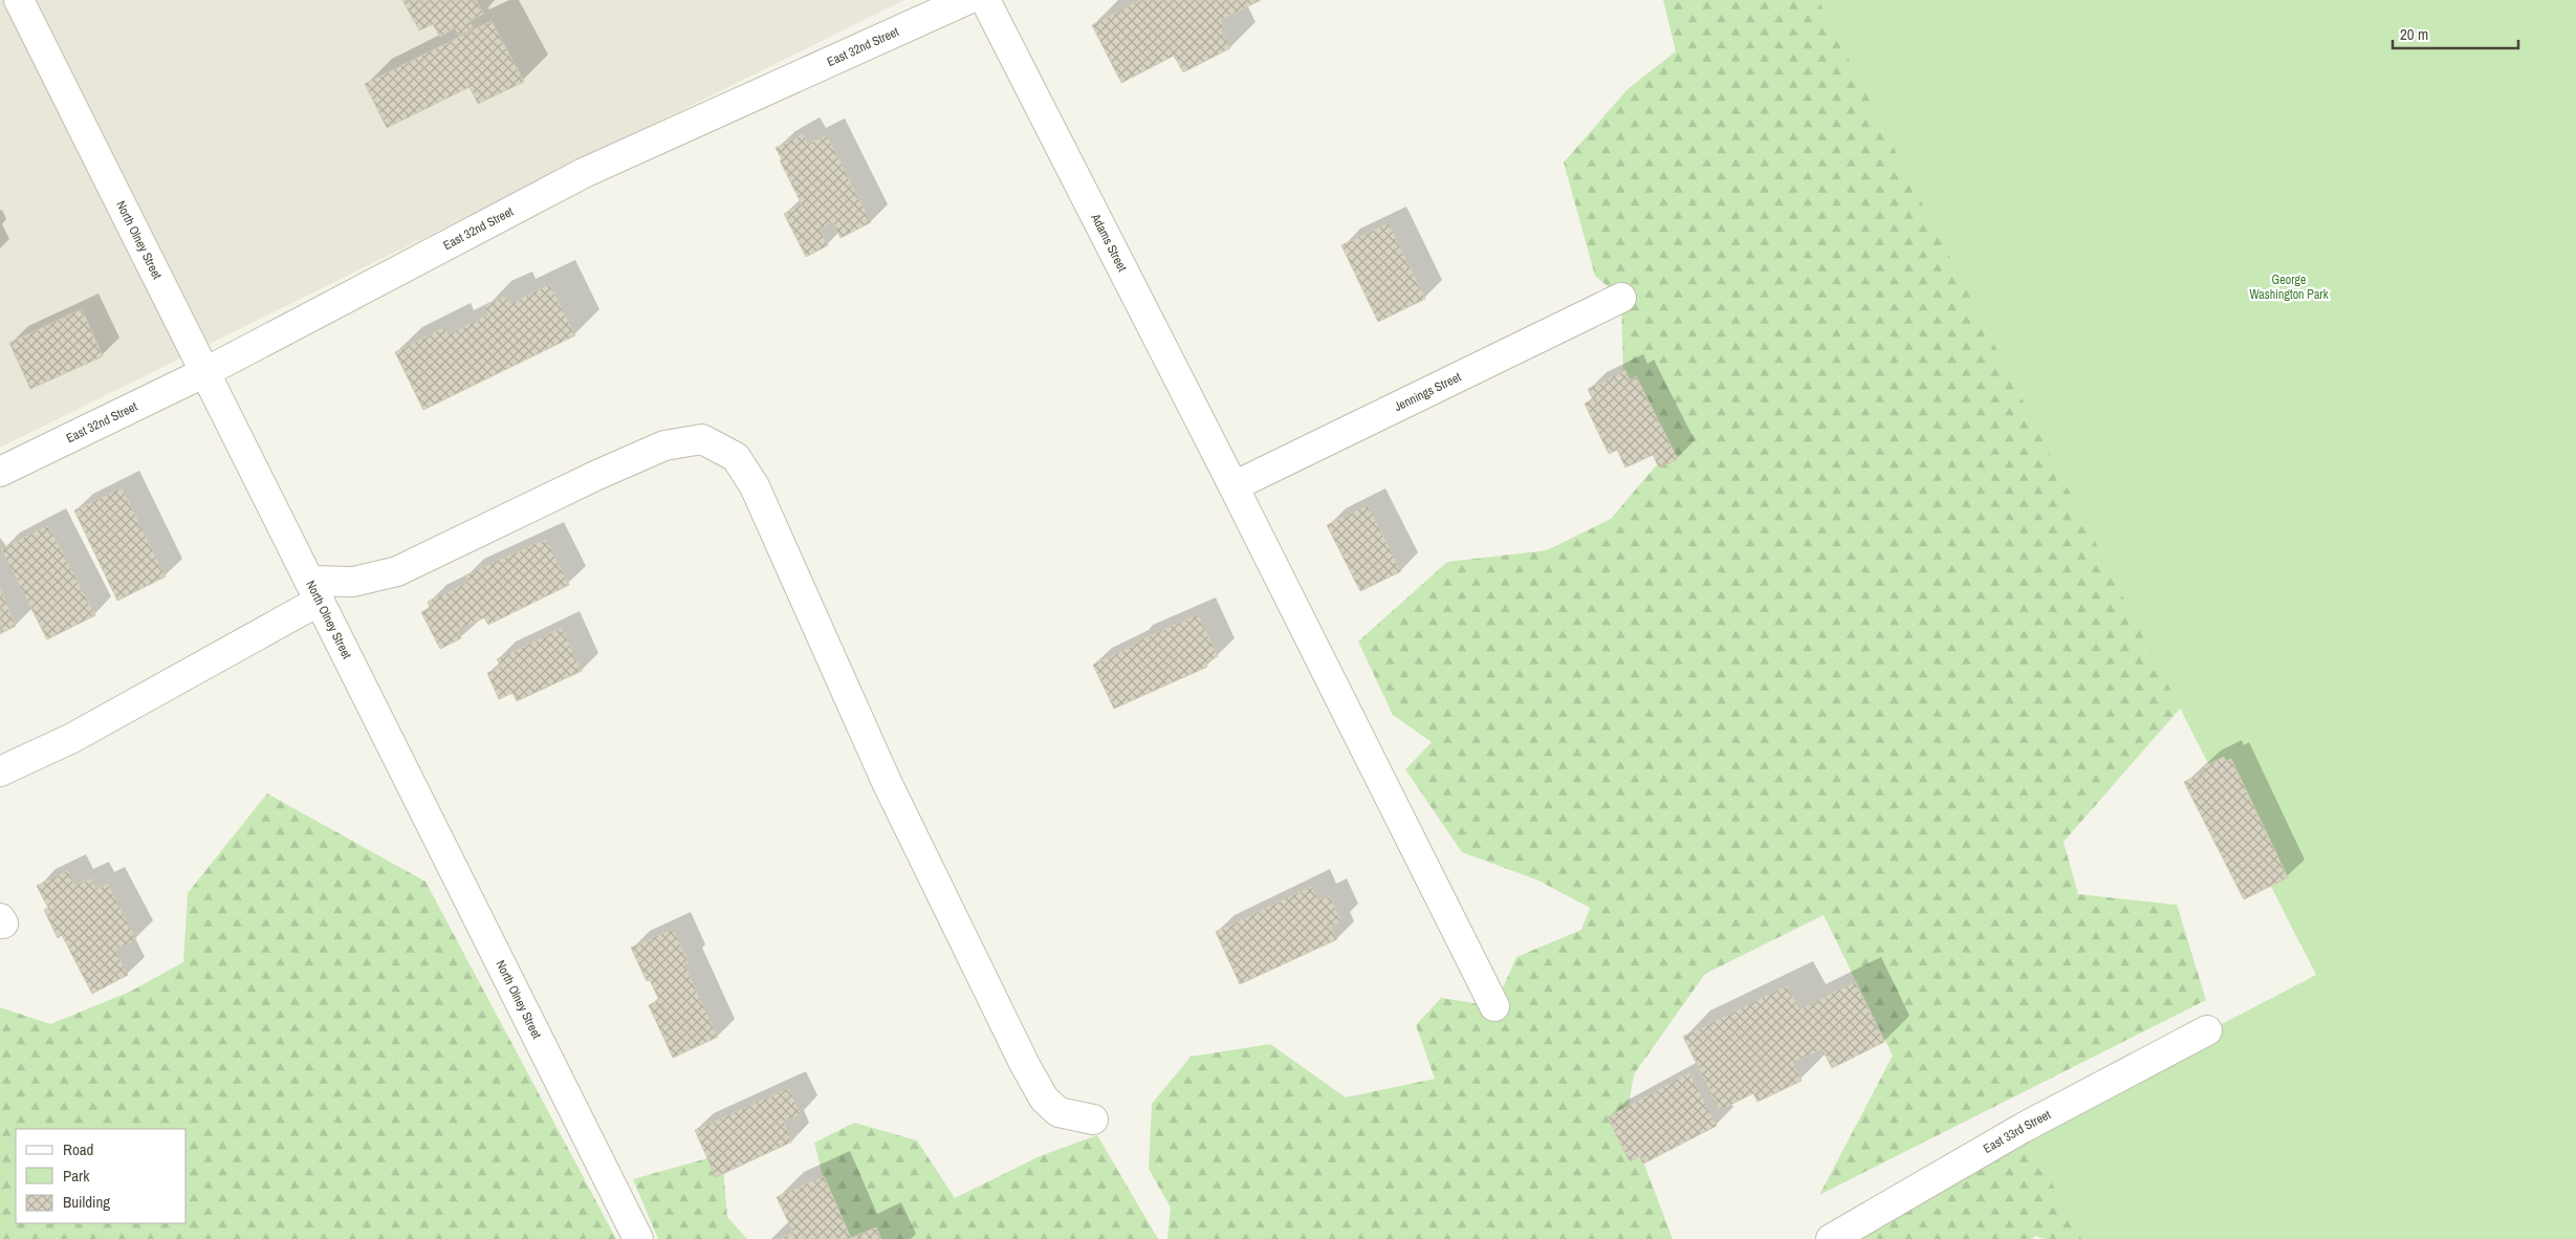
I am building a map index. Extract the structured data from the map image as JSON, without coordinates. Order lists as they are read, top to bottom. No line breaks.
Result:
{"streets":{"street":["East 32nd Street","North Olney Street","Adams Street","Jennings Street","East 33rd Street"]},"crossings":[["East 32nd Street","North Olney Street"],["Adams Street","Jennings Street"]],"parks":["George Washington Park"],"legend":["Road","Park","Building"],"scale_bar":"20 m"}
